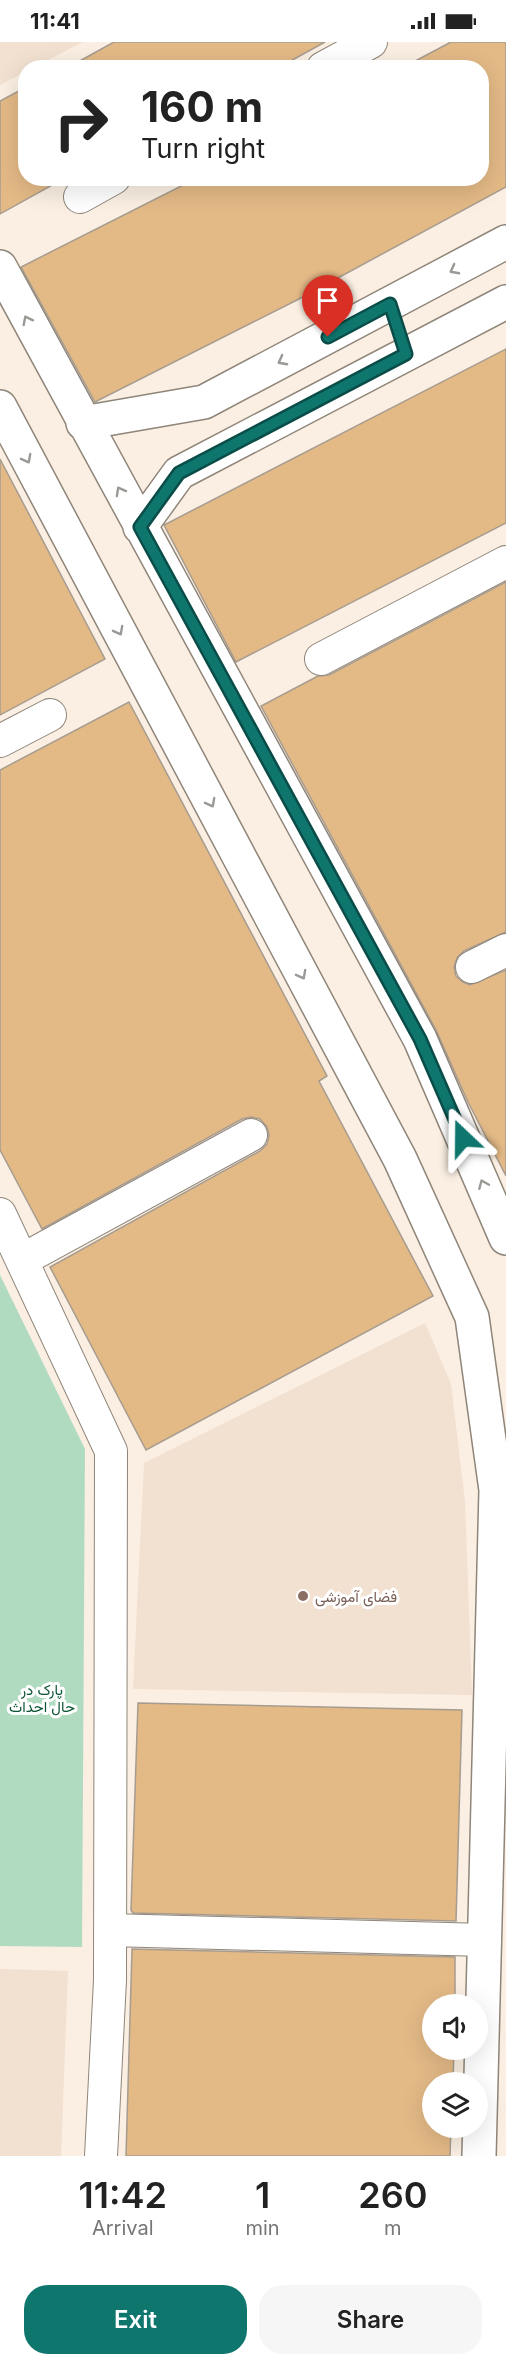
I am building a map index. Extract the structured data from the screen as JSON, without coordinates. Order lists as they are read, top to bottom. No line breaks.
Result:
{"parks":["پارک در حال احداث"],"places":["فضای آموزشی"],"page":{"status":"11:41","turn":["160 m","Turn right"],"eta":["11:42","Arrival","1","min","260","m"],"buttons":["Exit","Share"]}}
